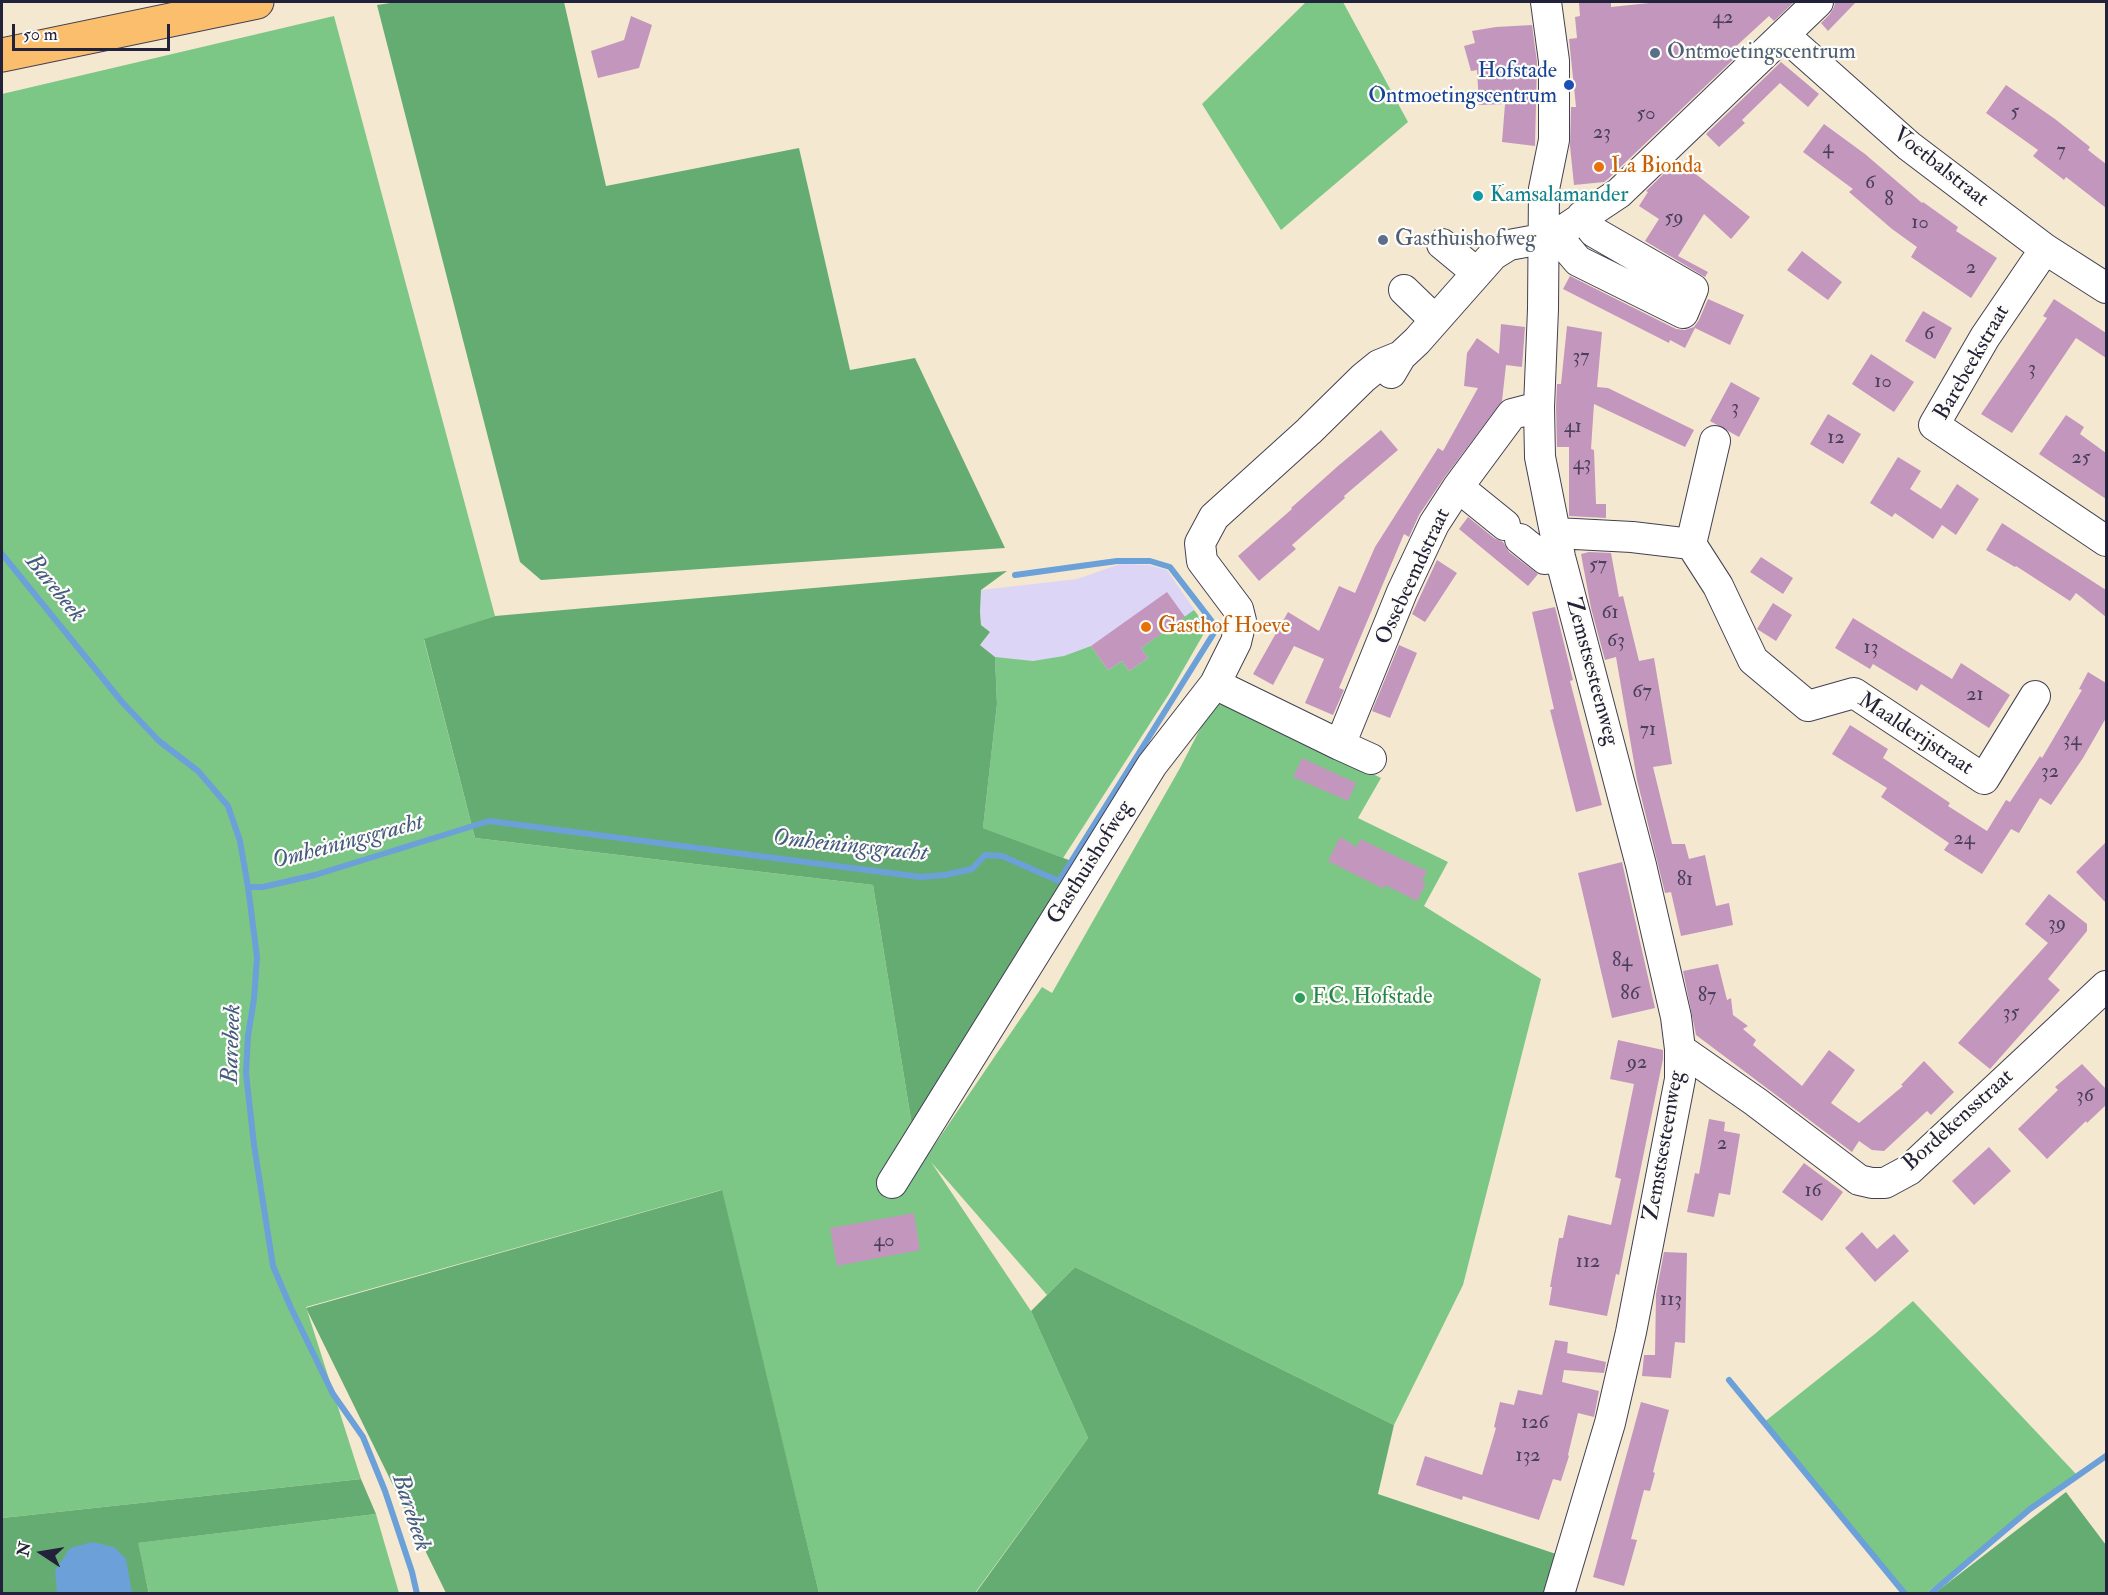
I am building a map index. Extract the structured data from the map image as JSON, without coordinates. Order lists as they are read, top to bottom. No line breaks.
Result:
{"streets":{"street":["Voetbalstraat","Barebeekstraat","Ossebeemdstraat","Zemstsesteenweg","Maalderijstraat","Gasthuishofweg","Bordekensstraat"]},"crossings":[["Voetbalstraat","Barebeekstraat"],["Ossebeemdstraat","Zemstsesteenweg"],["Zemstsesteenweg","Gasthuishofweg"],["Zemstsesteenweg","Bordekensstraat"]],"water":["Barebeek","Omheiningsgracht"],"places":["Ontmoetingscentrum","Hofstade Ontmoetingscentrum","La Bionda","Kamsalamander","Gasthuishofweg","Gasthof Hoeve","F.C. Hofstade"],"house_numbers":["42","5","50","23","4","7","6","8","59","10","2","6","37","3","10","3","41","12","25","43","57","61","63","13","67","21","71","34","32","24","81","39","84","86","87","35","92","36","2","16","40","112","113","126","132"],"scale_bar":"50 m","north":"left"}
